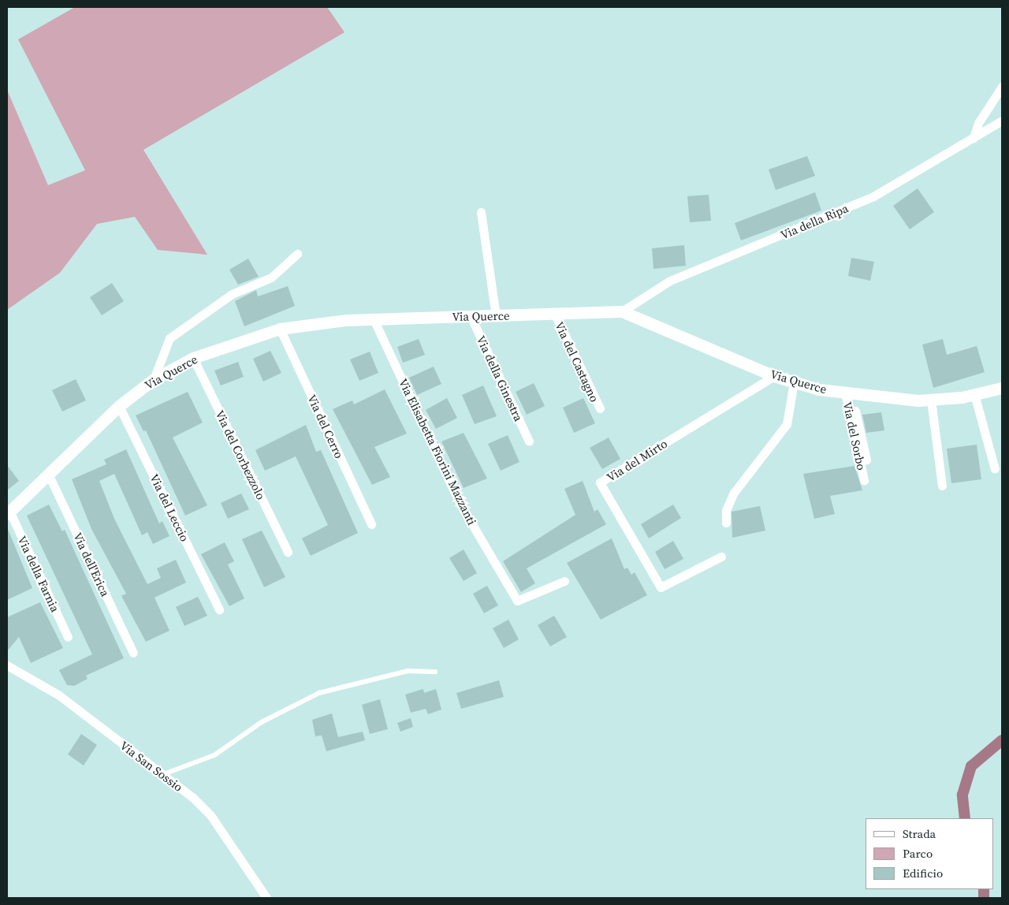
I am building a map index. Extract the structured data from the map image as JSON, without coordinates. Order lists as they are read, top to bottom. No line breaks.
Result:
{"streets":{"street":["Via della Ripa","Via Querce","Via del Castagno","Via della Ginestra","Via del Cerro","Via del Sorbo","Via Elisabetta Fiorini Mazzanti","Via del Corbezzolo","Via del Mirto","Via del Leccio","Via dell'Erica","Via della Farnia","Via San Sossio"]},"crossings":[["Via della Ripa","Via Querce"],["Via Querce","Via del Castagno"],["Via Querce","Via della Ginestra"],["Via Querce","Via del Cerro"],["Via Querce","Via del Sorbo"],["Via Querce","Via Elisabetta Fiorini Mazzanti"],["Via Querce","Via del Corbezzolo"],["Via Querce","Via del Mirto"],["Via Querce","Via del Leccio"],["Via Querce","Via dell'Erica"],["Via Querce","Via della Farnia"]],"legend":["Strada","Parco","Edificio"]}
